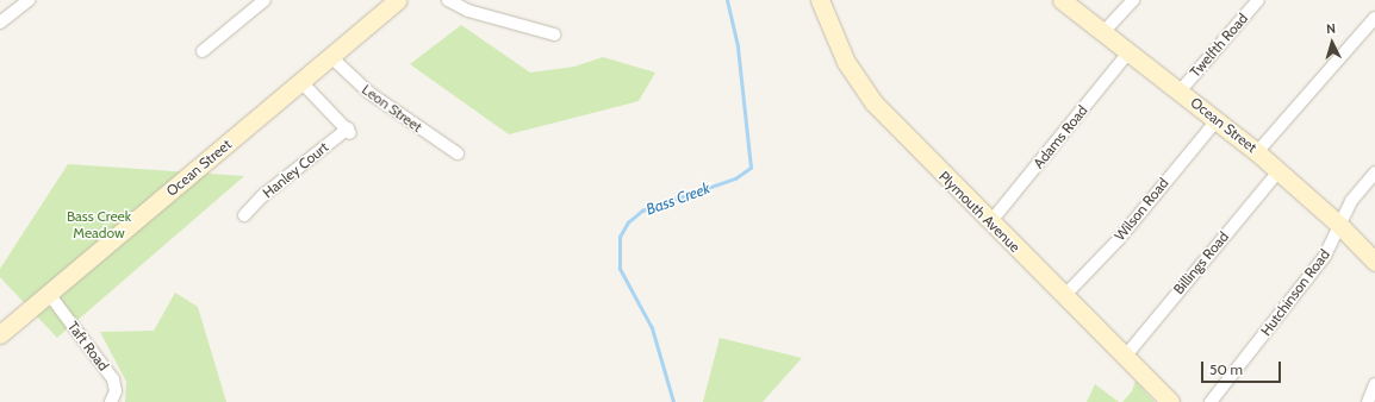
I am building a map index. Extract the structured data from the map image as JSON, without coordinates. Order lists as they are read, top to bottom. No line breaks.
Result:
{"streets":{"main road":["Ocean Street","Plymouth Avenue"],"street":["Twelfth Road","Leon Street","Adams Road","Hanley Court","Wilson Road","Billings Road","Hutchinson Road","Taft Road"]},"crossings":[["Twelfth Road","Ocean Street"],["Leon Street","Ocean Street"],["Ocean Street","Adams Road"],["Ocean Street","Hanley Court"],["Ocean Street","Wilson Road"],["Ocean Street","Billings Road"],["Ocean Street","Hutchinson Road"],["Ocean Street","Taft Road"],["Adams Road","Plymouth Avenue"],["Wilson Road","Plymouth Avenue"],["Plymouth Avenue","Billings Road"]],"water":["Bass Creek"],"parks":["Bass Creek Meadow"],"scale_bar":"50 m","north":"top"}
